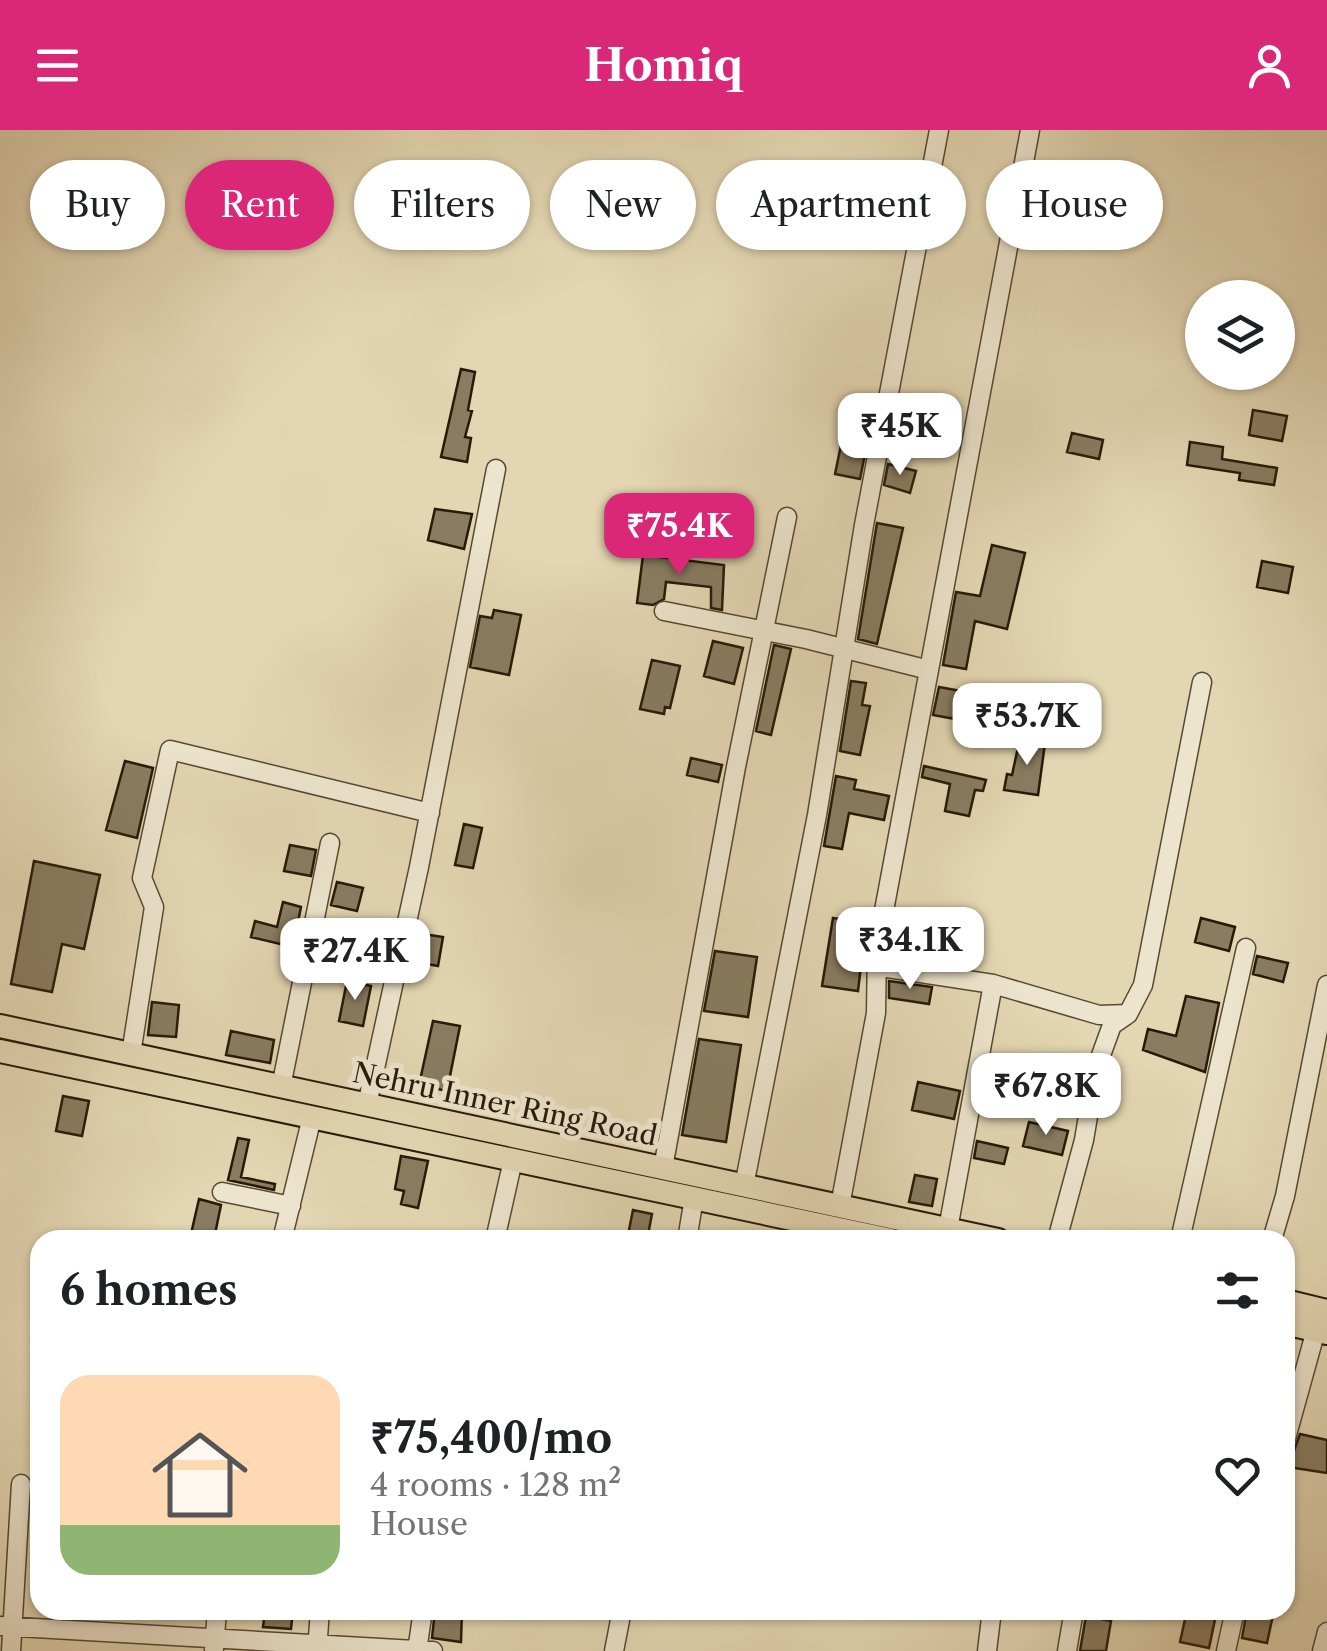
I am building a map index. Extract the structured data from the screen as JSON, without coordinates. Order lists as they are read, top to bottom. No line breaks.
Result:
{"streets":{"main road":["Nehru Inner Ring Road"]},"page":{"header":"Homiq","chip":["Buy","Rent","Filters","New","Apartment","House"],"price":["₹45K","₹75.4K","₹53.7K","₹34.1K","₹27.4K","₹67.8K"],"heading":"6 homes","list":[{"name":"₹75,400/mo","note":"4 rooms · 128 m² · House"}]}}
